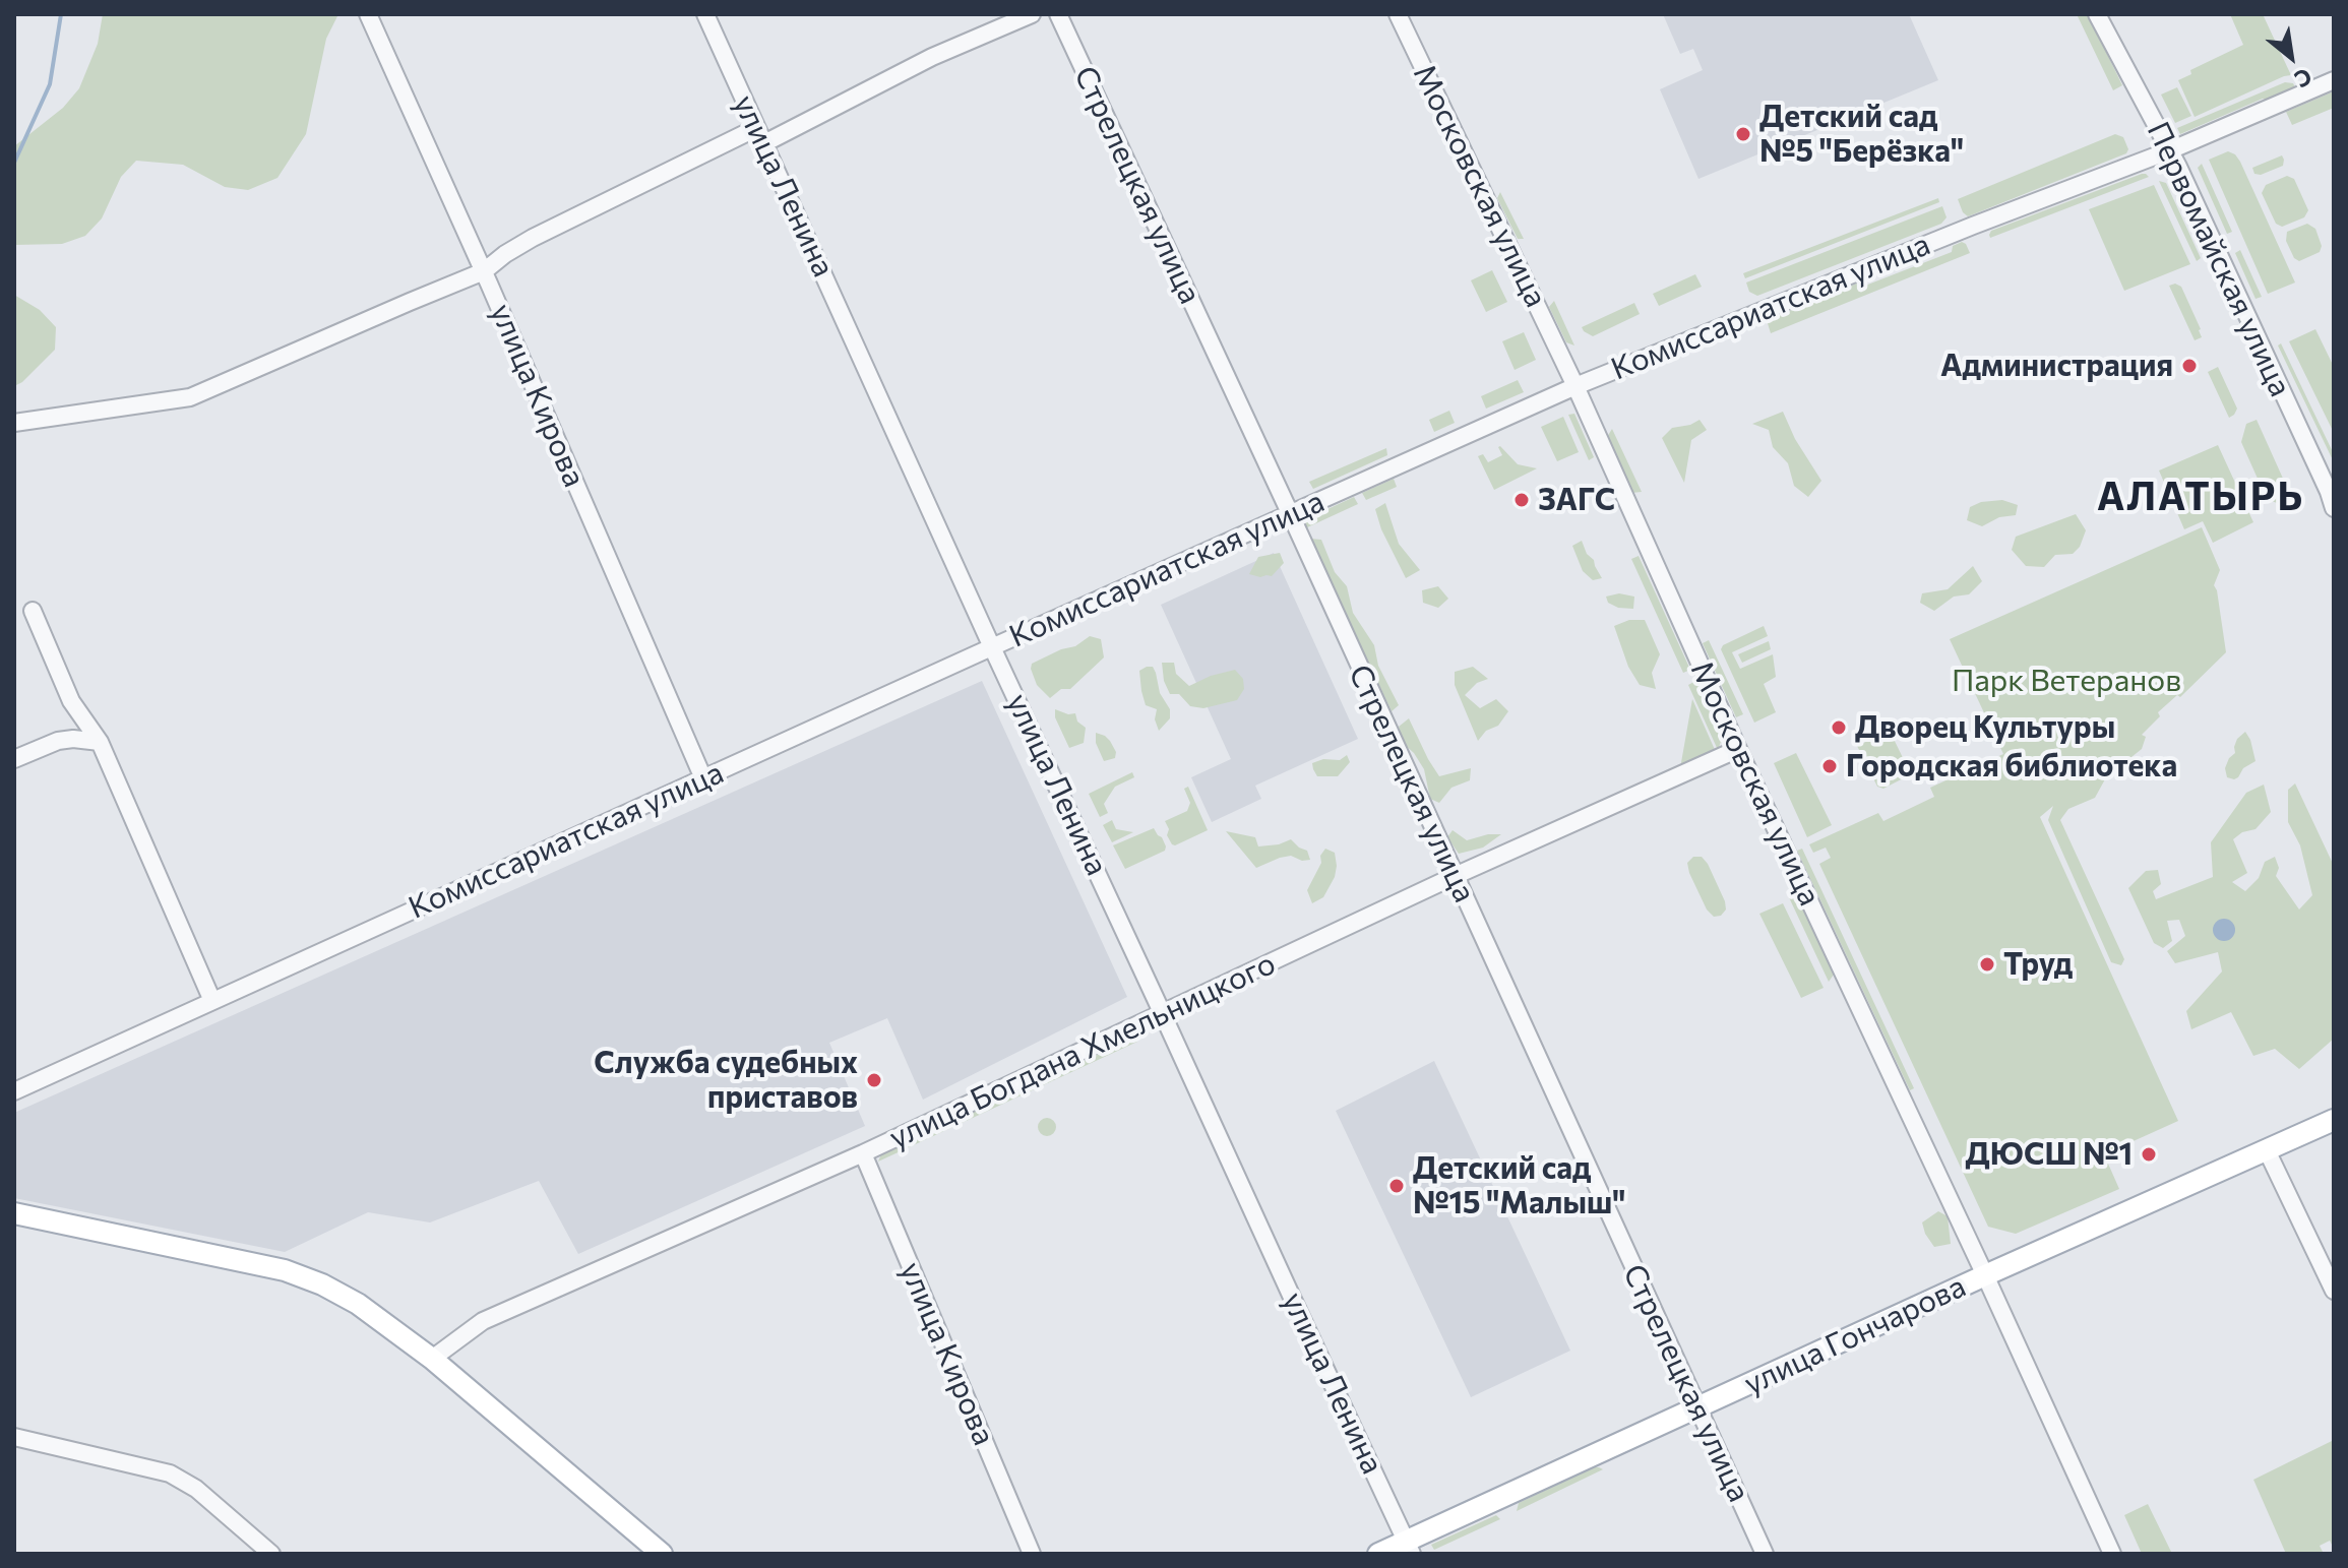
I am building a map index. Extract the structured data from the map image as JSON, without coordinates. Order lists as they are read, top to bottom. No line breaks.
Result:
{"streets":{"main road":["улица Гончарова"],"street":["Стрелецкая улица","улица Ленина","Московская улица","Первомайская улица","Комиссариатская улица","улица Кирова","улица Богдана Хмельницкого"]},"crossings":[["Стрелецкая улица","Комиссариатская улица"],["Стрелецкая улица","улица Богдана Хмельницкого"],["Стрелецкая улица","улица Гончарова"],["улица Ленина","Комиссариатская улица"],["улица Ленина","улица Богдана Хмельницкого"],["улица Ленина","улица Гончарова"],["Московская улица","Комиссариатская улица"],["Московская улица","улица Богдана Хмельницкого"],["Московская улица","улица Гончарова"],["Первомайская улица","Комиссариатская улица"],["Комиссариатская улица","улица Кирова"],["улица Кирова","улица Богдана Хмельницкого"]],"districts":["АЛАТЫРЬ"],"parks":["Парк Ветеранов"],"places":["Детский сад №5 \"Берёзка\"","Администрация","ЗАГС","Дворец Культуры","Городская библиотека","Труд","Служба судебных приставов","ДЮСШ №1","Детский сад №15 \"Малыш\""],"north":"bottom right"}
